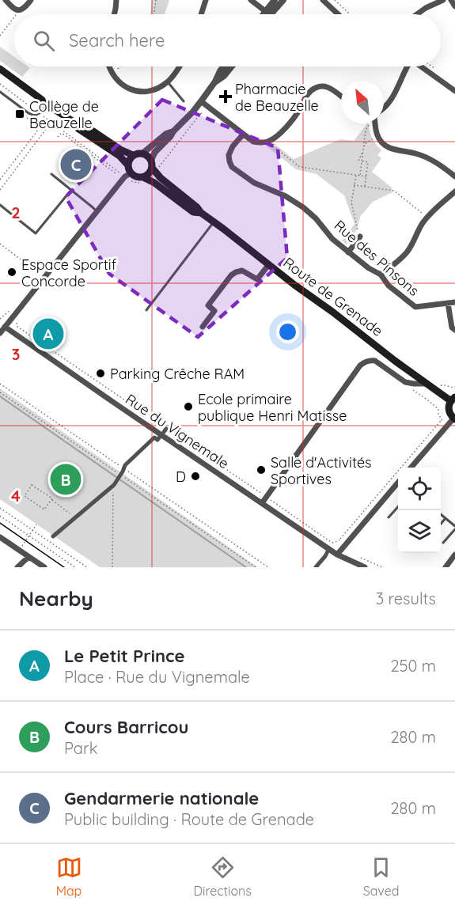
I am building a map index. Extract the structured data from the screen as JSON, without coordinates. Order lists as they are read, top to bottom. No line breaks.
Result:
{"streets":{"main road":["Route de Grenade"],"street":["Rue des Pinsons","Rue du Vignemale"]},"places":{"health":["Pharmacie de Beauzelle"],"transit":["Collège de Beauzelle"],"other":["Espace Sportif Concorde","Parking Crêche RAM","Ecole primaire publique Henri Matisse","Salle d'Activités Sportives","D"]},"north":"top left","page":{"search":"Search here","pins":["C","A","B"],"heading":["Nearby","3 results"],"list":[{"mark":"A","name":"Le Petit Prince","note":"Place · Rue du Vignemale","value":"250 m"},{"mark":"B","name":"Cours Barricou","note":"Park","value":"280 m"},{"mark":"C","name":"Gendarmerie nationale","note":"Public building · Route de Grenade","value":"280 m"}],"nav":["Map","Directions","Saved"]},"grid":{"rows":["2","3","4"]}}
